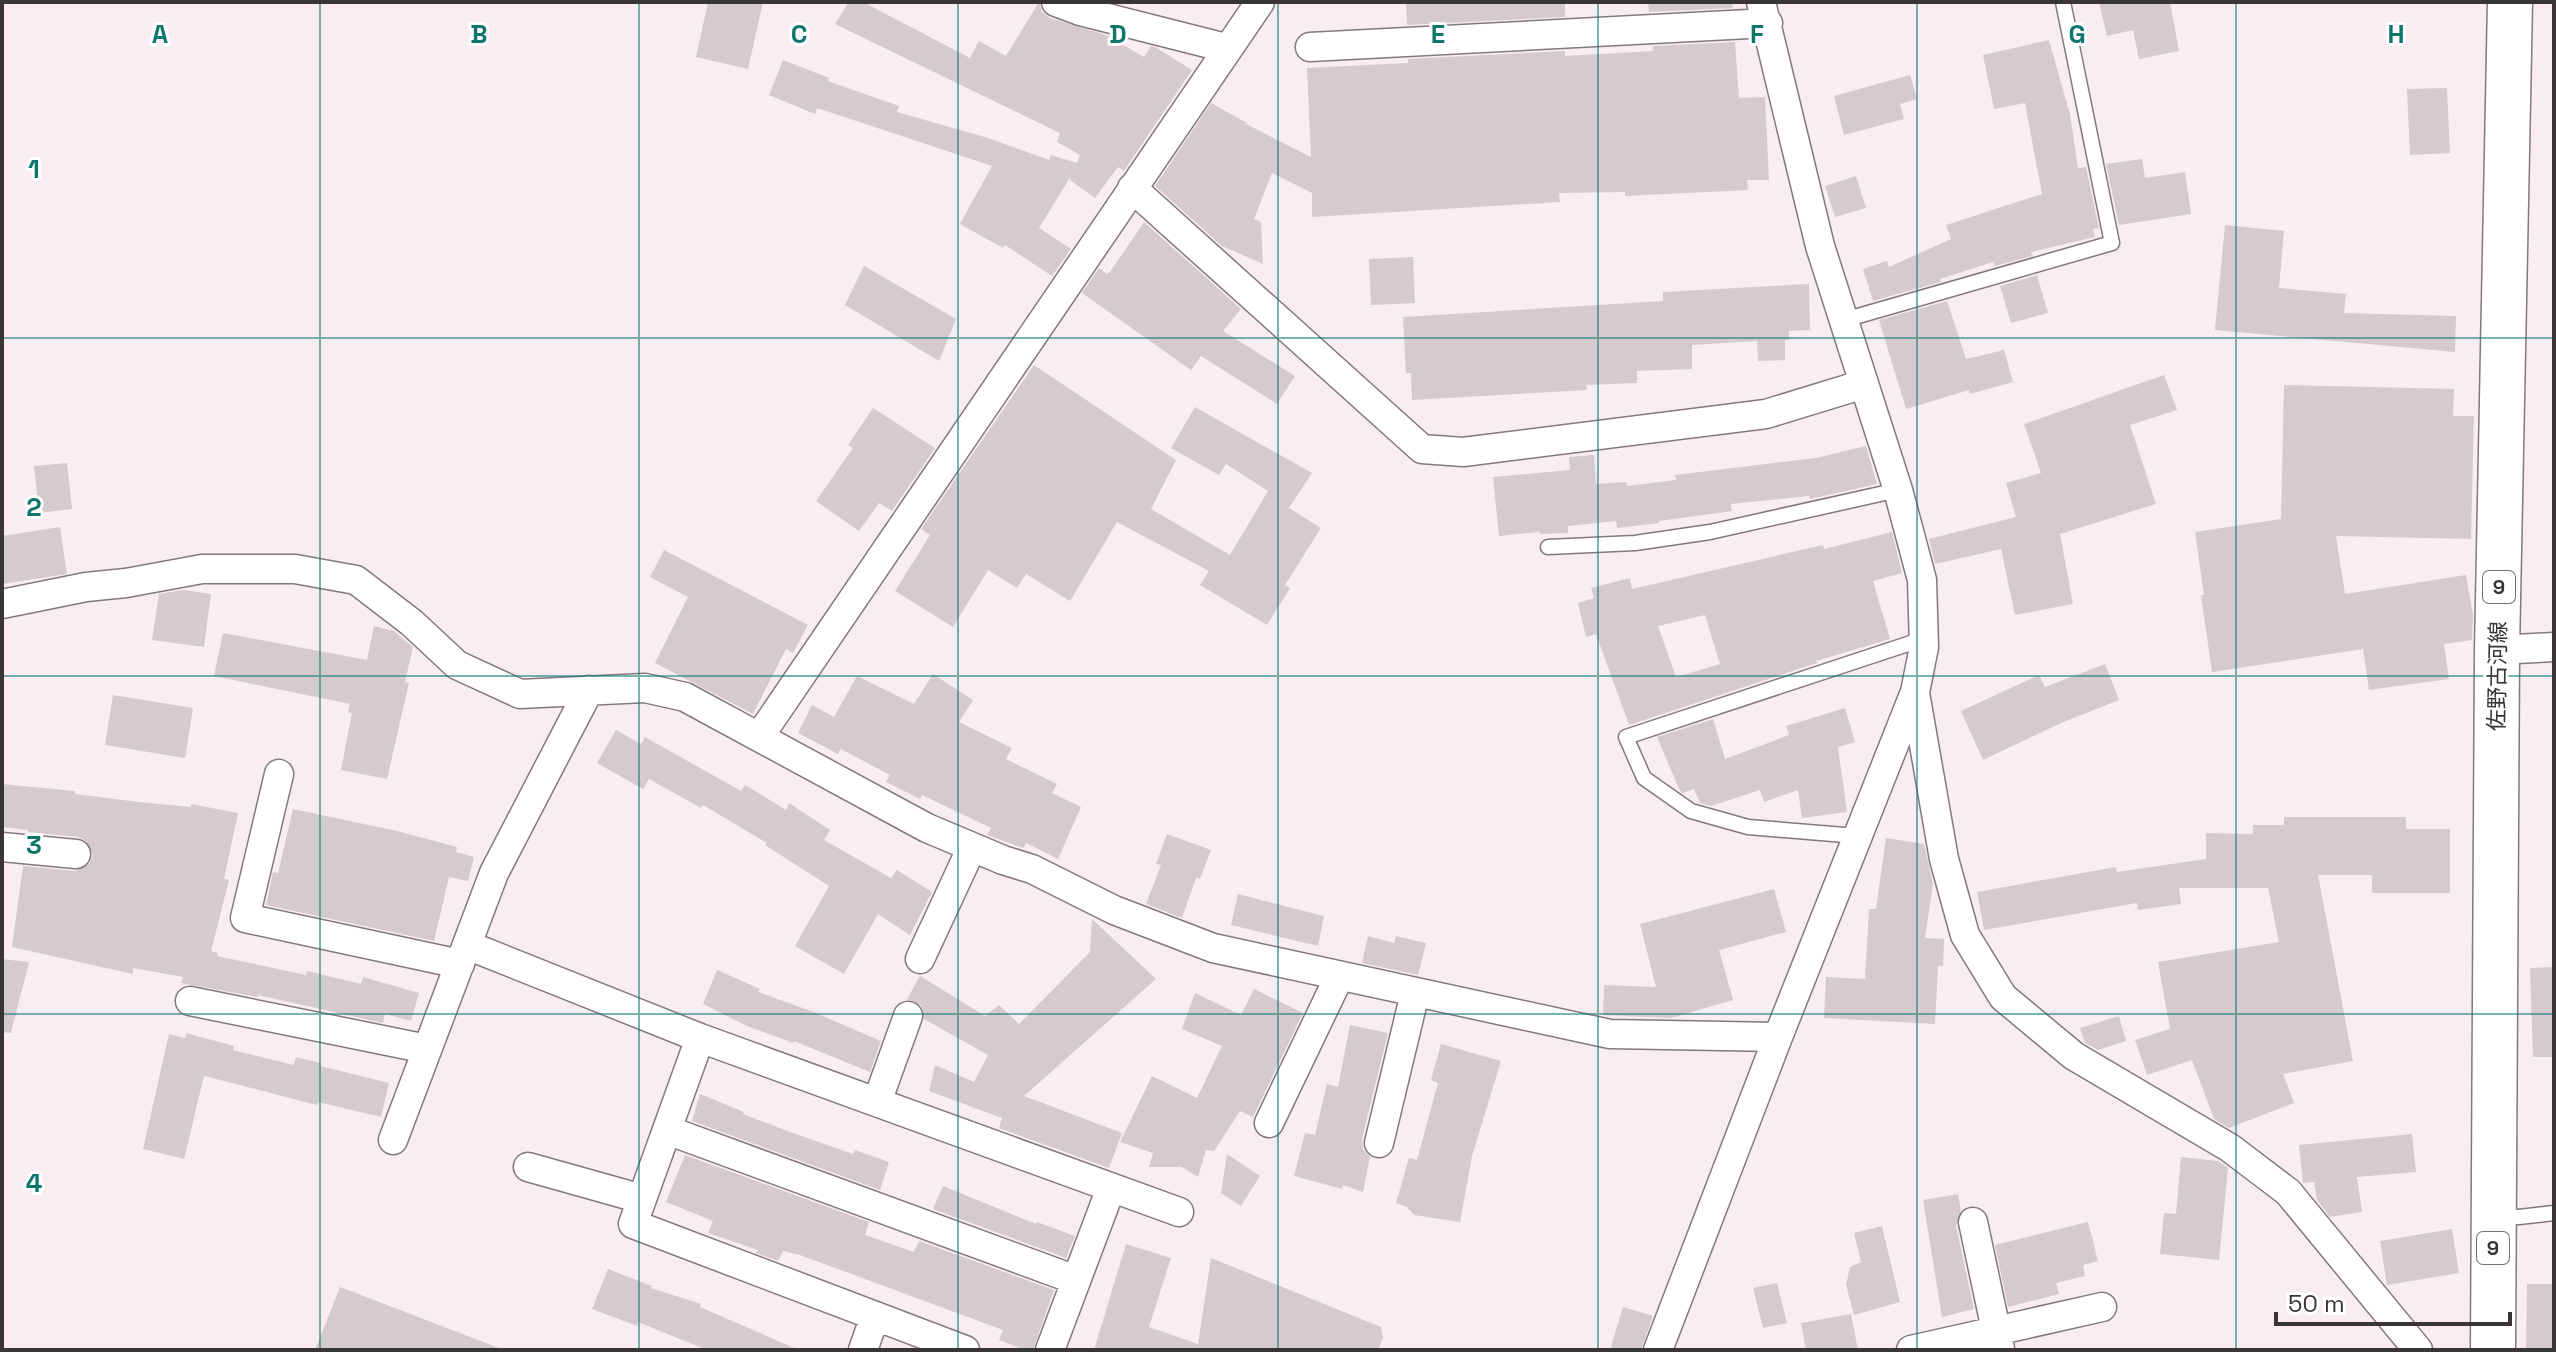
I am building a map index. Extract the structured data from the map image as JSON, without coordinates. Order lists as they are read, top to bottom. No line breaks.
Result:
{"streets":{"main road":["9","佐野古河線"]},"scale_bar":"50 m","grid":{"columns":["A","B","C","D","E","F","G","H"],"rows":["1","2","3","4"]}}
